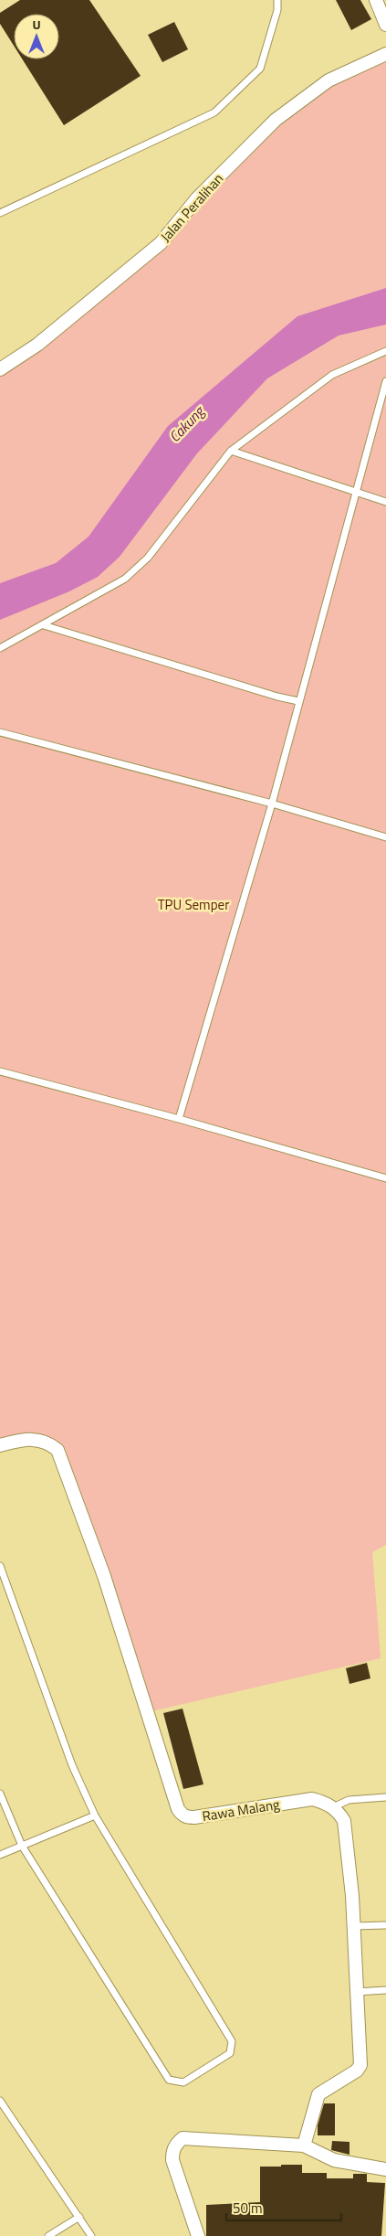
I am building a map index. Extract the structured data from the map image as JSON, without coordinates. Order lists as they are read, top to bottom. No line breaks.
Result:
{"streets":{"street":["Jalan Peralihan","Rawa Malang"]},"water":["Cakung"],"parks":["TPU Semper"],"scale_bar":"50 m","north":"top"}
